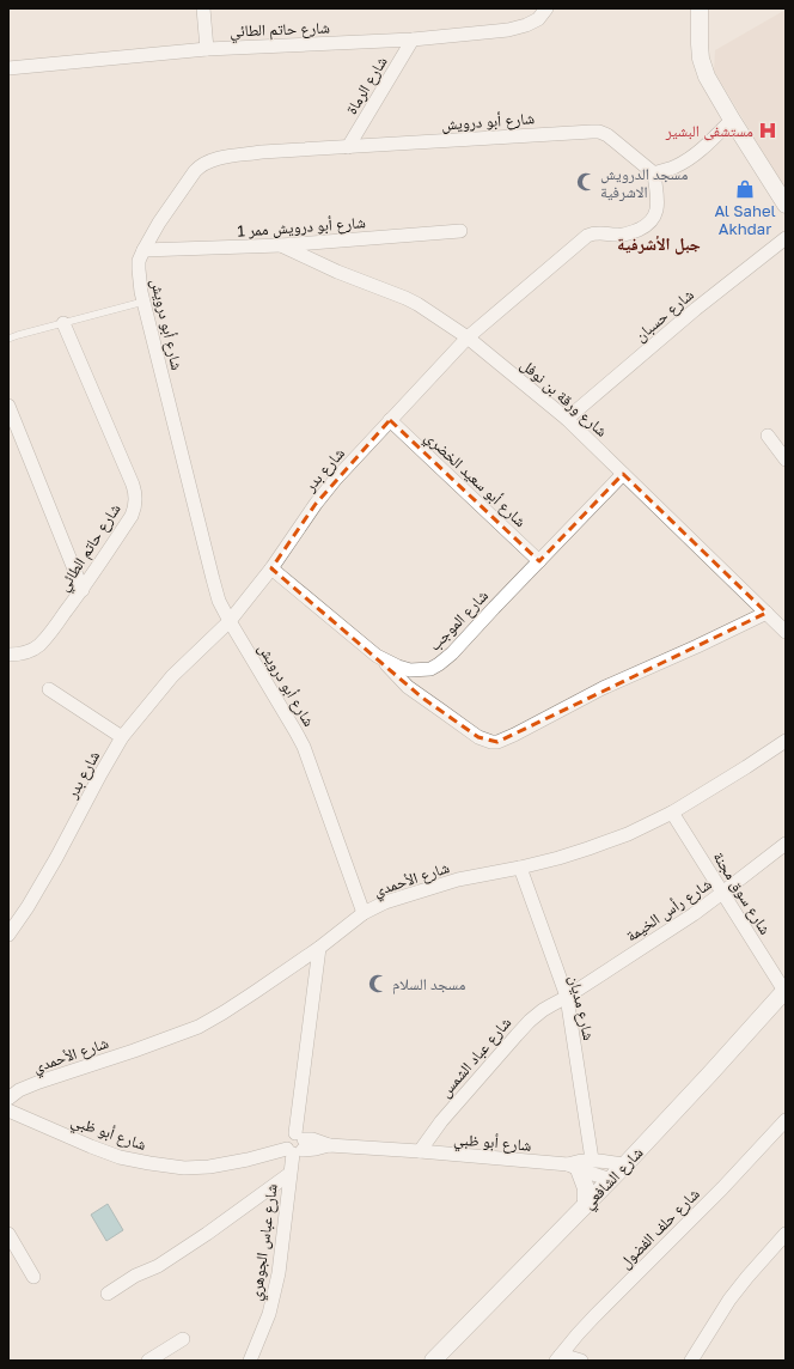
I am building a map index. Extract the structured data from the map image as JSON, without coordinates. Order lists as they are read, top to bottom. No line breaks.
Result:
{"streets":{"street":["شارع حاتم الطائي","شارع الرماة","شارع أبو درويش","شارع أبو درويش ممر 1","شارع حسبان","شارع ورقة بن نوفل","شارع بدر","شارع أبو سعيد الخضري","شارع الموجب","شارع الأحمدي","شارع سوق مجنة","شارع رأس الخيمة","شارع مديان","شارع عباد الشمس","شارع أبو ظبي","شارع الشافعي","شارع حلف الفضول","شارع عباس الجوهري"]},"crossings":[["شارع حاتم الطائي","شارع الرماة"],["شارع الرماة","شارع أبو درويش"],["شارع أبو درويش","شارع أبو درويش ممر 1"],["شارع أبو درويش","شارع بدر"],["شارع أبو درويش","شارع الأحمدي"],["شارع أبو درويش ممر 1","شارع ورقة بن نوفل"],["شارع حسبان","شارع ورقة بن نوفل"],["شارع ورقة بن نوفل","شارع بدر"],["شارع ورقة بن نوفل","شارع الموجب"],["شارع بدر","شارع أبو سعيد الخضري"],["شارع بدر","شارع الموجب"],["شارع أبو سعيد الخضري","شارع الموجب"],["شارع الأحمدي","شارع سوق مجنة"],["شارع الأحمدي","شارع مديان"],["شارع الأحمدي","شارع عباس الجوهري"],["شارع سوق مجنة","شارع رأس الخيمة"],["شارع سوق مجنة","شارع الشافعي"],["شارع رأس الخيمة","شارع مديان"],["شارع رأس الخيمة","شارع عباد الشمس"],["شارع مديان","شارع عباد الشمس"],["شارع مديان","شارع أبو ظبي"],["شارع عباد الشمس","شارع أبو ظبي"],["شارع أبو ظبي","شارع الشافعي"],["شارع أبو ظبي","شارع عباس الجوهري"]],"districts":["جبل الأشرفية"],"places":{"hospital":["مستشفى البشير"],"mosque":["مسجد الدرويش الاشرفية","مسجد السلام"],"shop":["Al Sahel Akhdar"]}}
